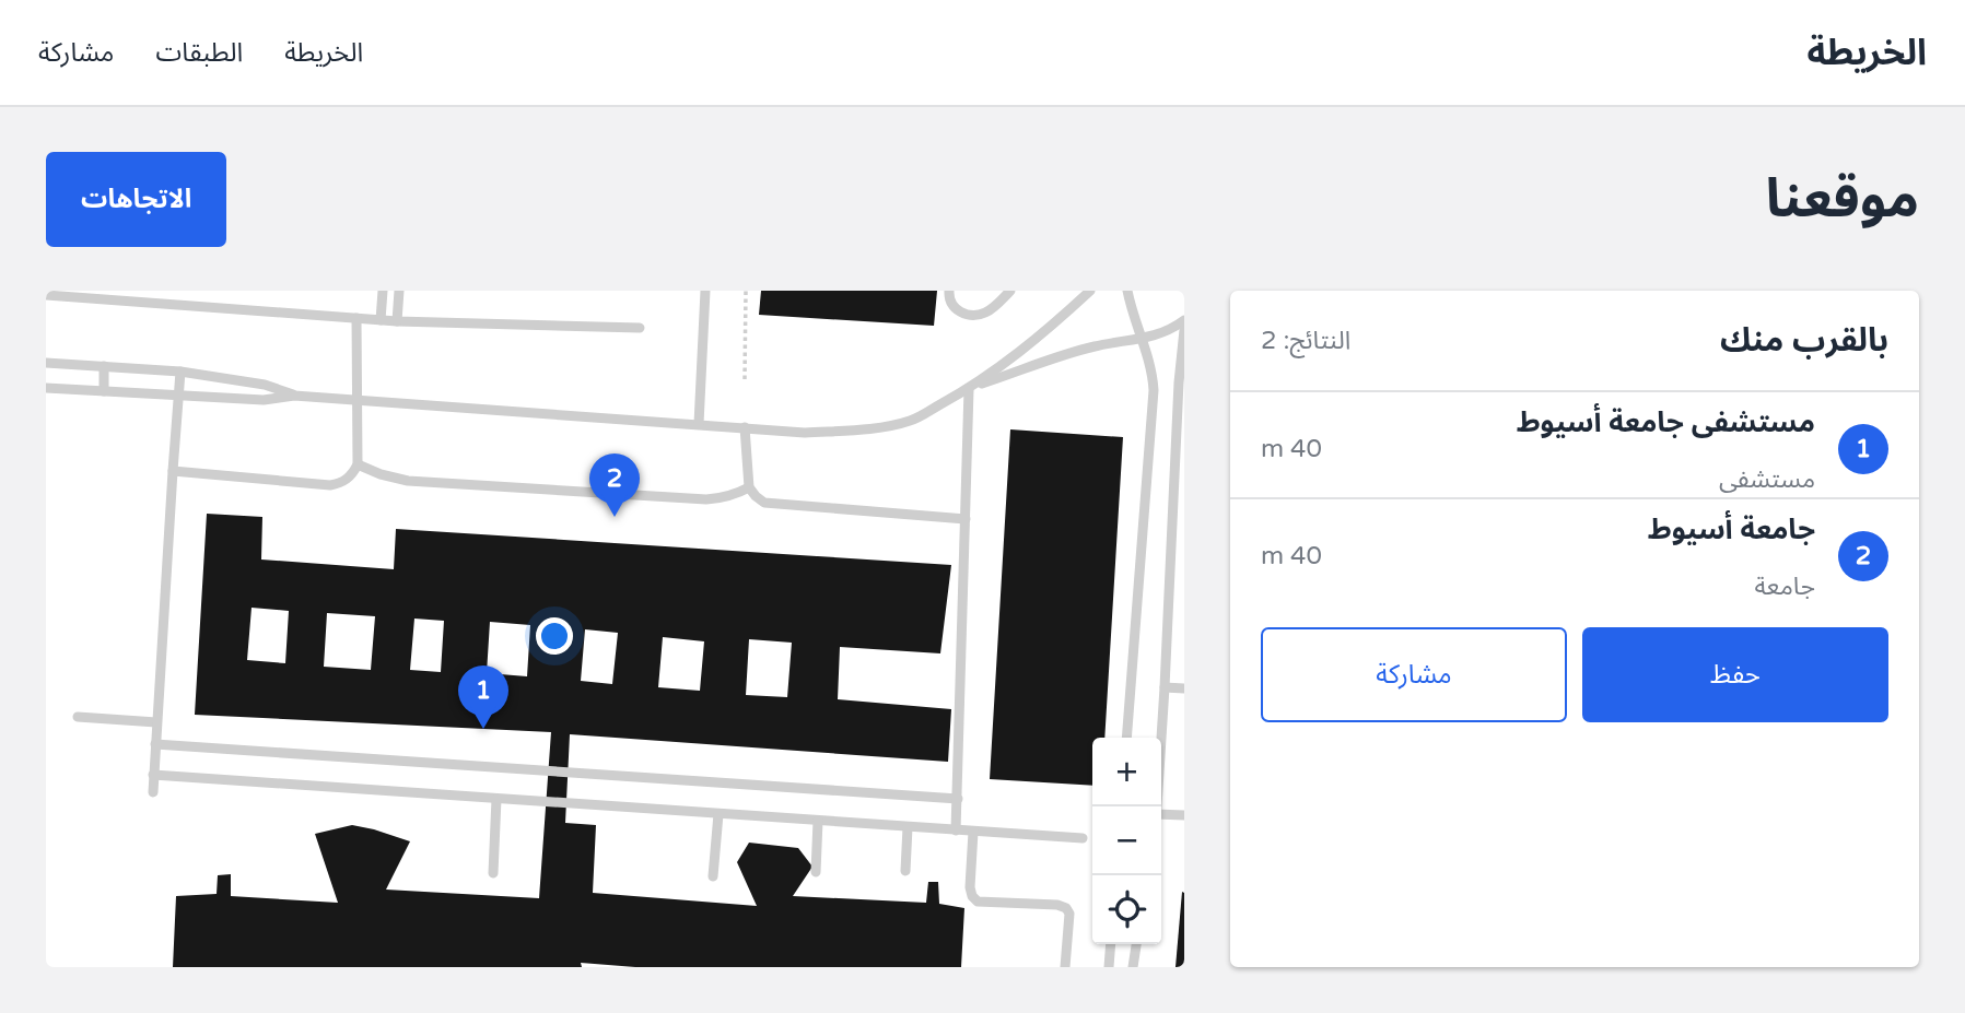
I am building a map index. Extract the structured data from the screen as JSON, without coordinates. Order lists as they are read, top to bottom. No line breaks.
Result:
{"page":{"header":"الخريطة","nav":["الخريطة","الطبقات","مشاركة"],"title":"موقعنا","buttons":["الاتجاهات",["حفظ","مشاركة"]],"heading":["بالقرب منك","النتائج: 2"],"list":[{"mark":"1","name":"مستشفی جامعة أسيوط","note":"مستشفى","value":"40 m"},{"mark":"2","name":"جامعة أسيوط","note":"جامعة","value":"40 m"}],"pins":["2","1"],"map_buttons":["+","−"]}}
